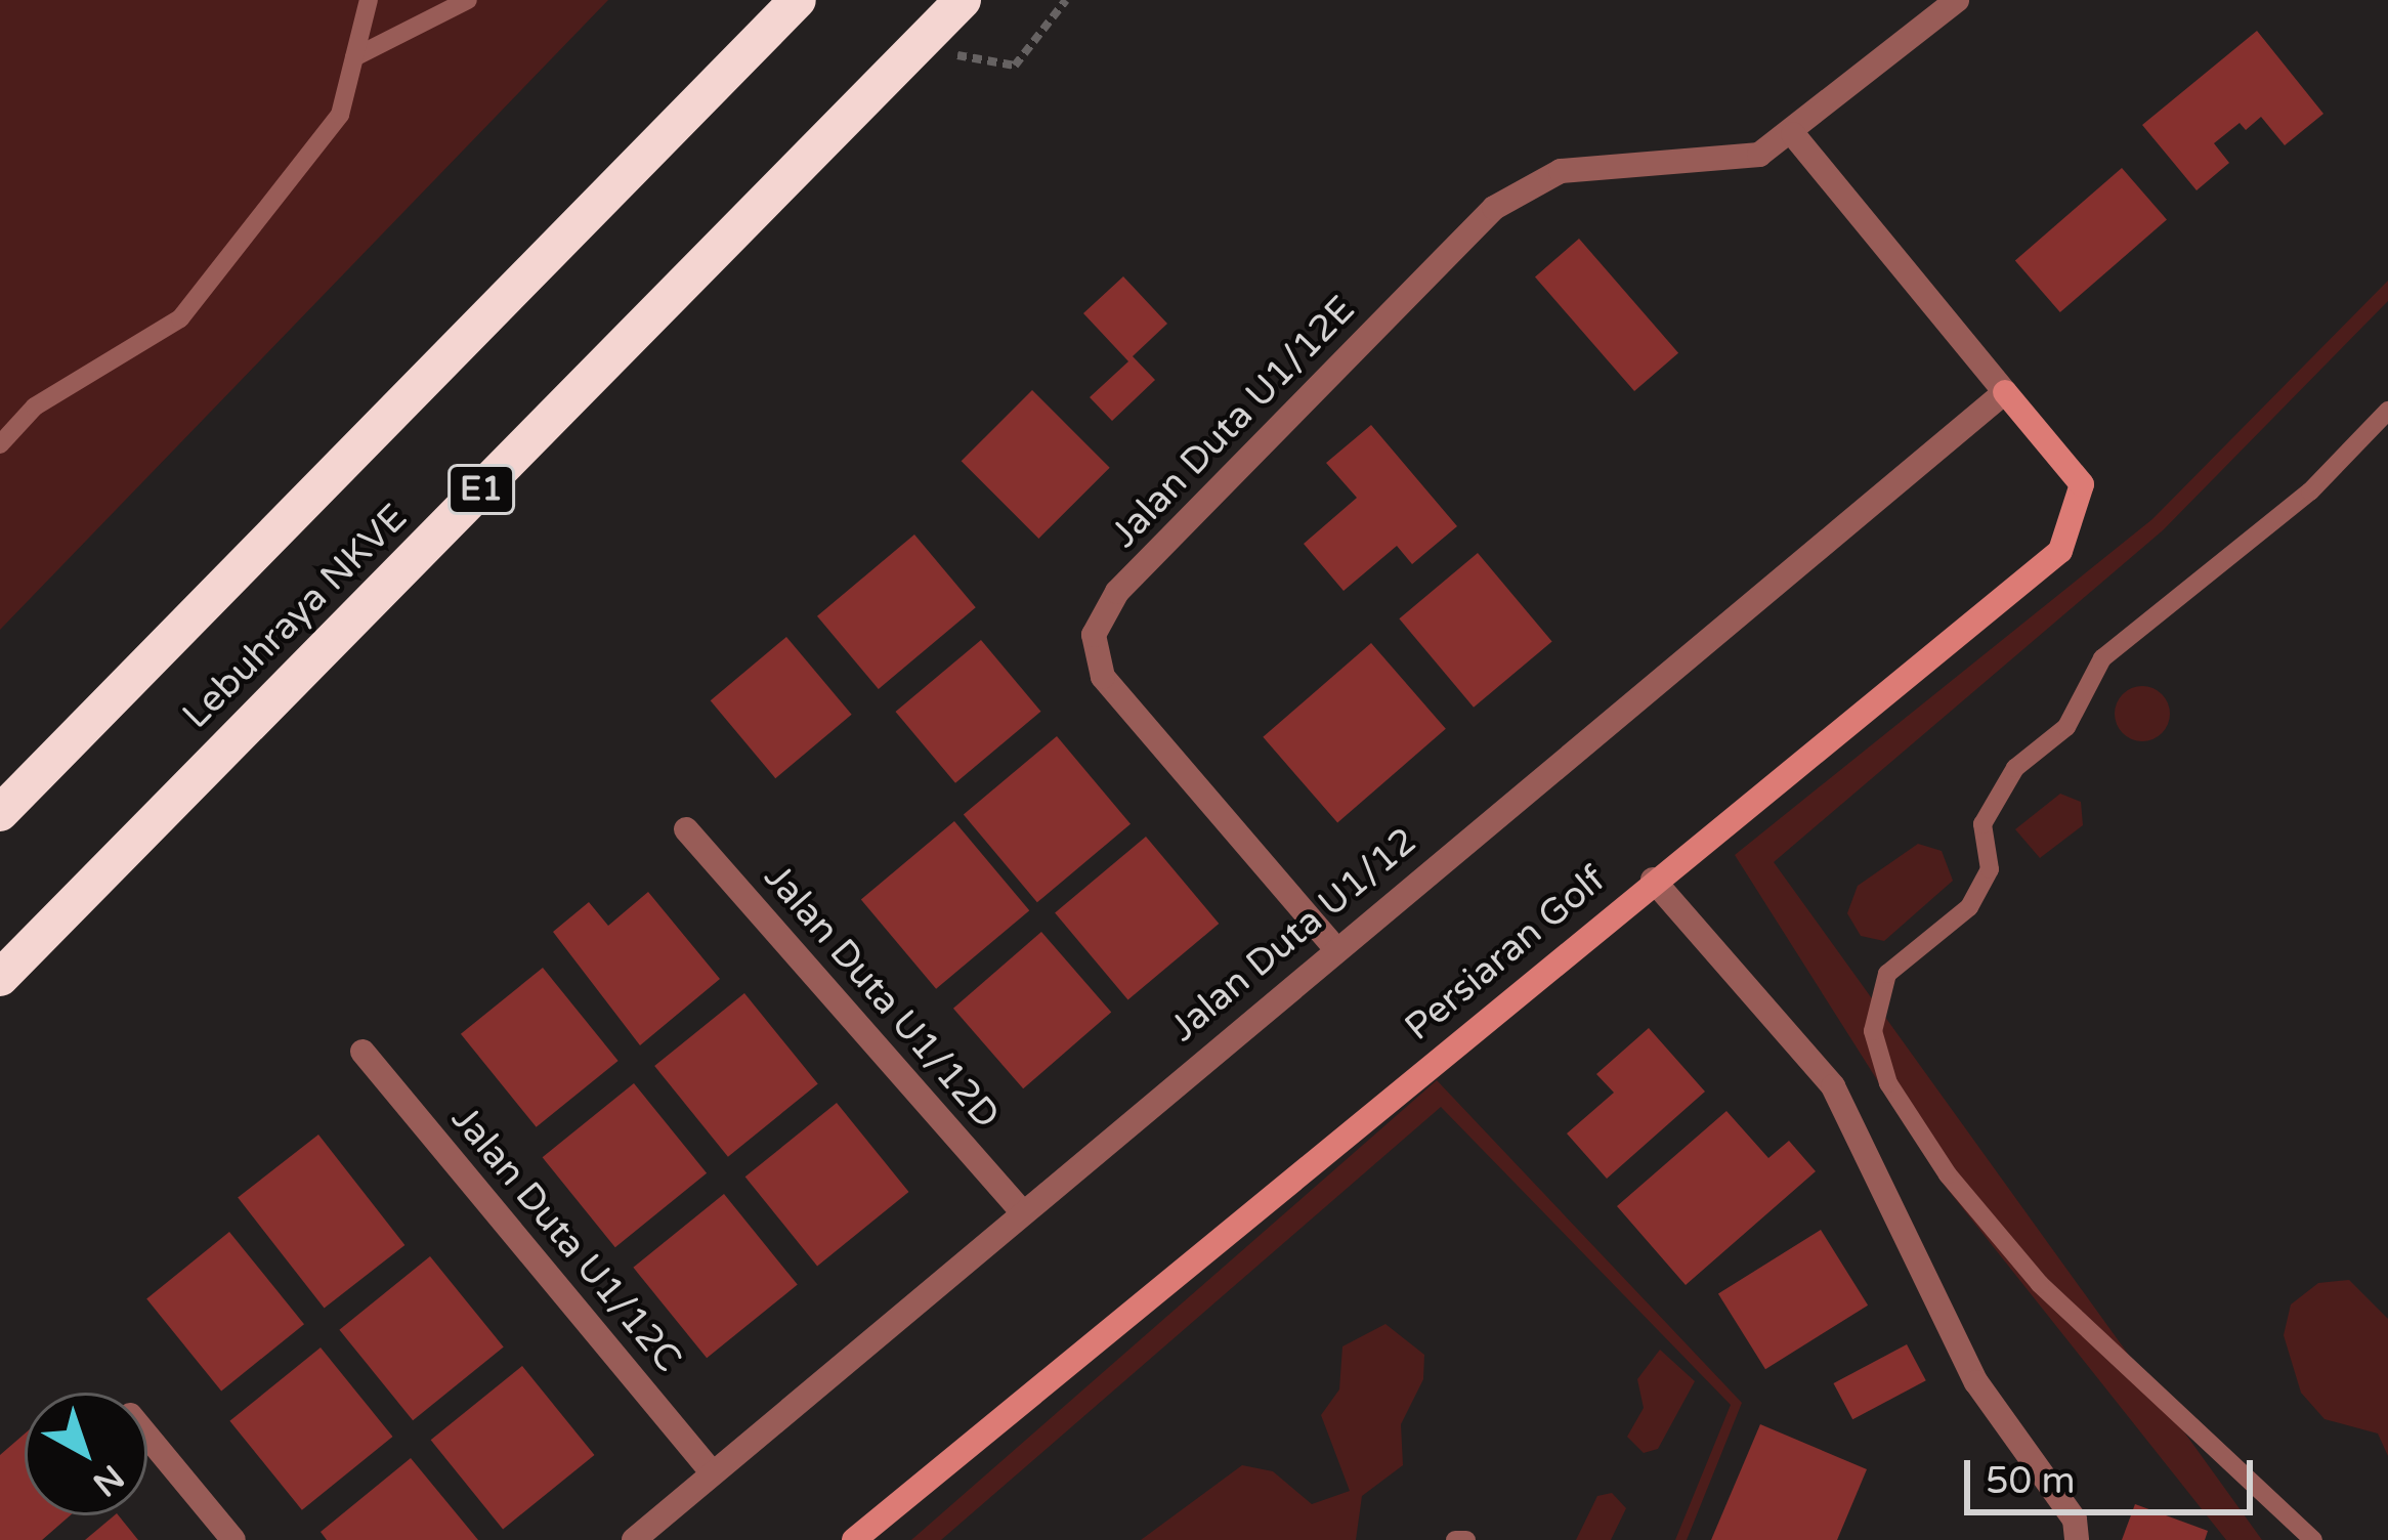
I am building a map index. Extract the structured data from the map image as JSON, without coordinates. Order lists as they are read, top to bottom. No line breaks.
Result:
{"streets":{"highway":["E1","Lebuhraya NKVE"],"street":["Jalan Duta U1/12E","Jalan Duta U1/12","Persiaran Golf","Jalan Duta U1/12D","Jalan Duta U1/12C"]},"crossings":[["Jalan Duta U1/12E","Jalan Duta U1/12"],["Jalan Duta U1/12","Persiaran Golf"],["Jalan Duta U1/12","Jalan Duta U1/12D"],["Jalan Duta U1/12","Jalan Duta U1/12C"]],"scale_bar":"50 m","north":"bottom right"}
